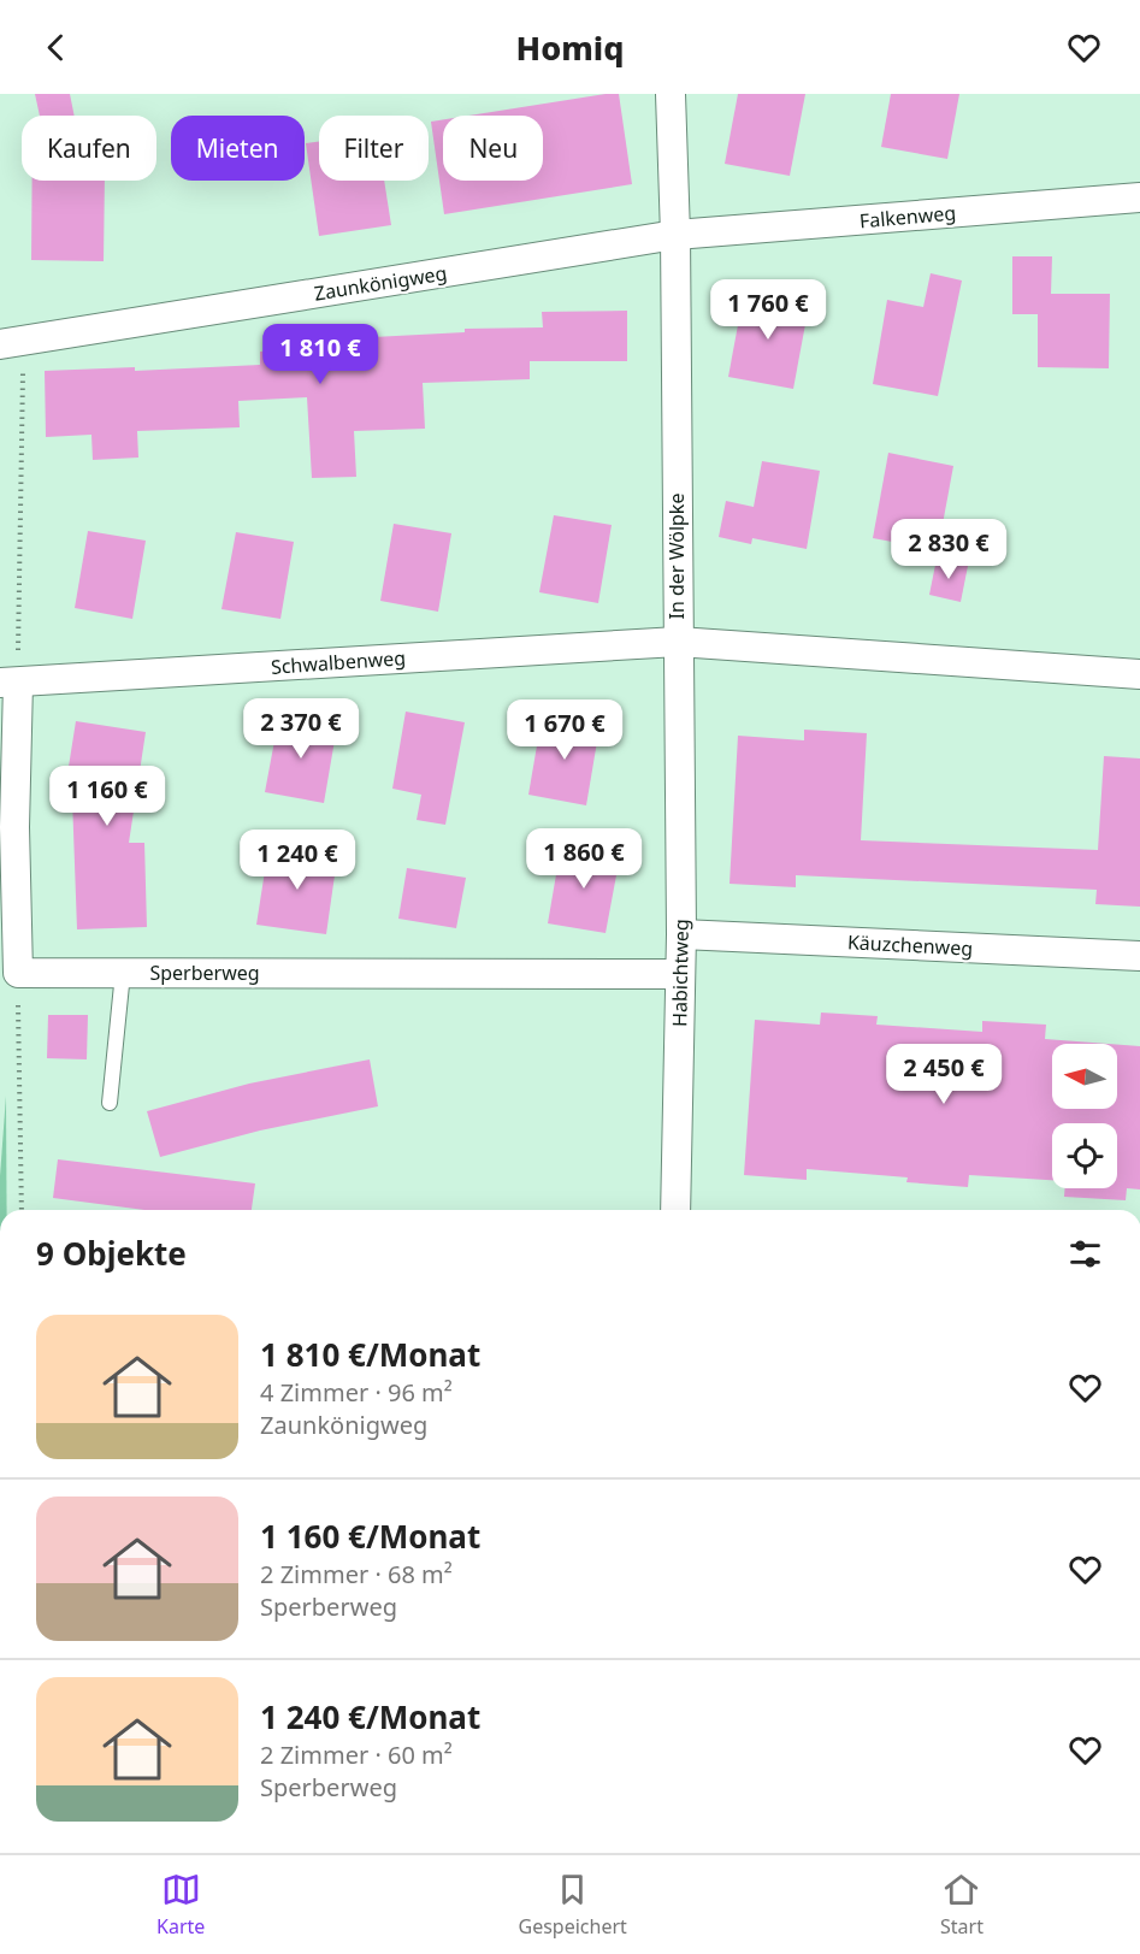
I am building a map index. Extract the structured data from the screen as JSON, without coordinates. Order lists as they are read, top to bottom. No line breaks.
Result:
{"streets":{"street":["Falkenweg","Zaunkönigweg","In der Wölpke","Schwalbenweg","Käuzchenweg","Sperberweg","Habichtweg"]},"crossings":[["Falkenweg","Zaunkönigweg"],["Falkenweg","In der Wölpke"],["Zaunkönigweg","In der Wölpke"],["In der Wölpke","Schwalbenweg"],["In der Wölpke","Habichtweg"],["Schwalbenweg","Habichtweg"],["Käuzchenweg","Habichtweg"],["Sperberweg","Habichtweg"]],"north":"left","page":{"header":"Homiq","chip":["Kaufen","Mieten","Filter","Neu"],"price":["1 760 €","1 810 €","2 830 €","2 370 €","1 670 €","1 160 €","1 860 €","1 240 €","2 450 €"],"heading":"9 Objekte","list":[{"name":"1 810 €/Monat","note":"4 Zimmer · 96 m² · Zaunkönigweg"},{"name":"1 160 €/Monat","note":"2 Zimmer · 68 m² · Sperberweg"},{"name":"1 240 €/Monat","note":"2 Zimmer · 60 m² · Sperberweg"}],"tabs":["Karte","Gespeichert","Start"]}}
